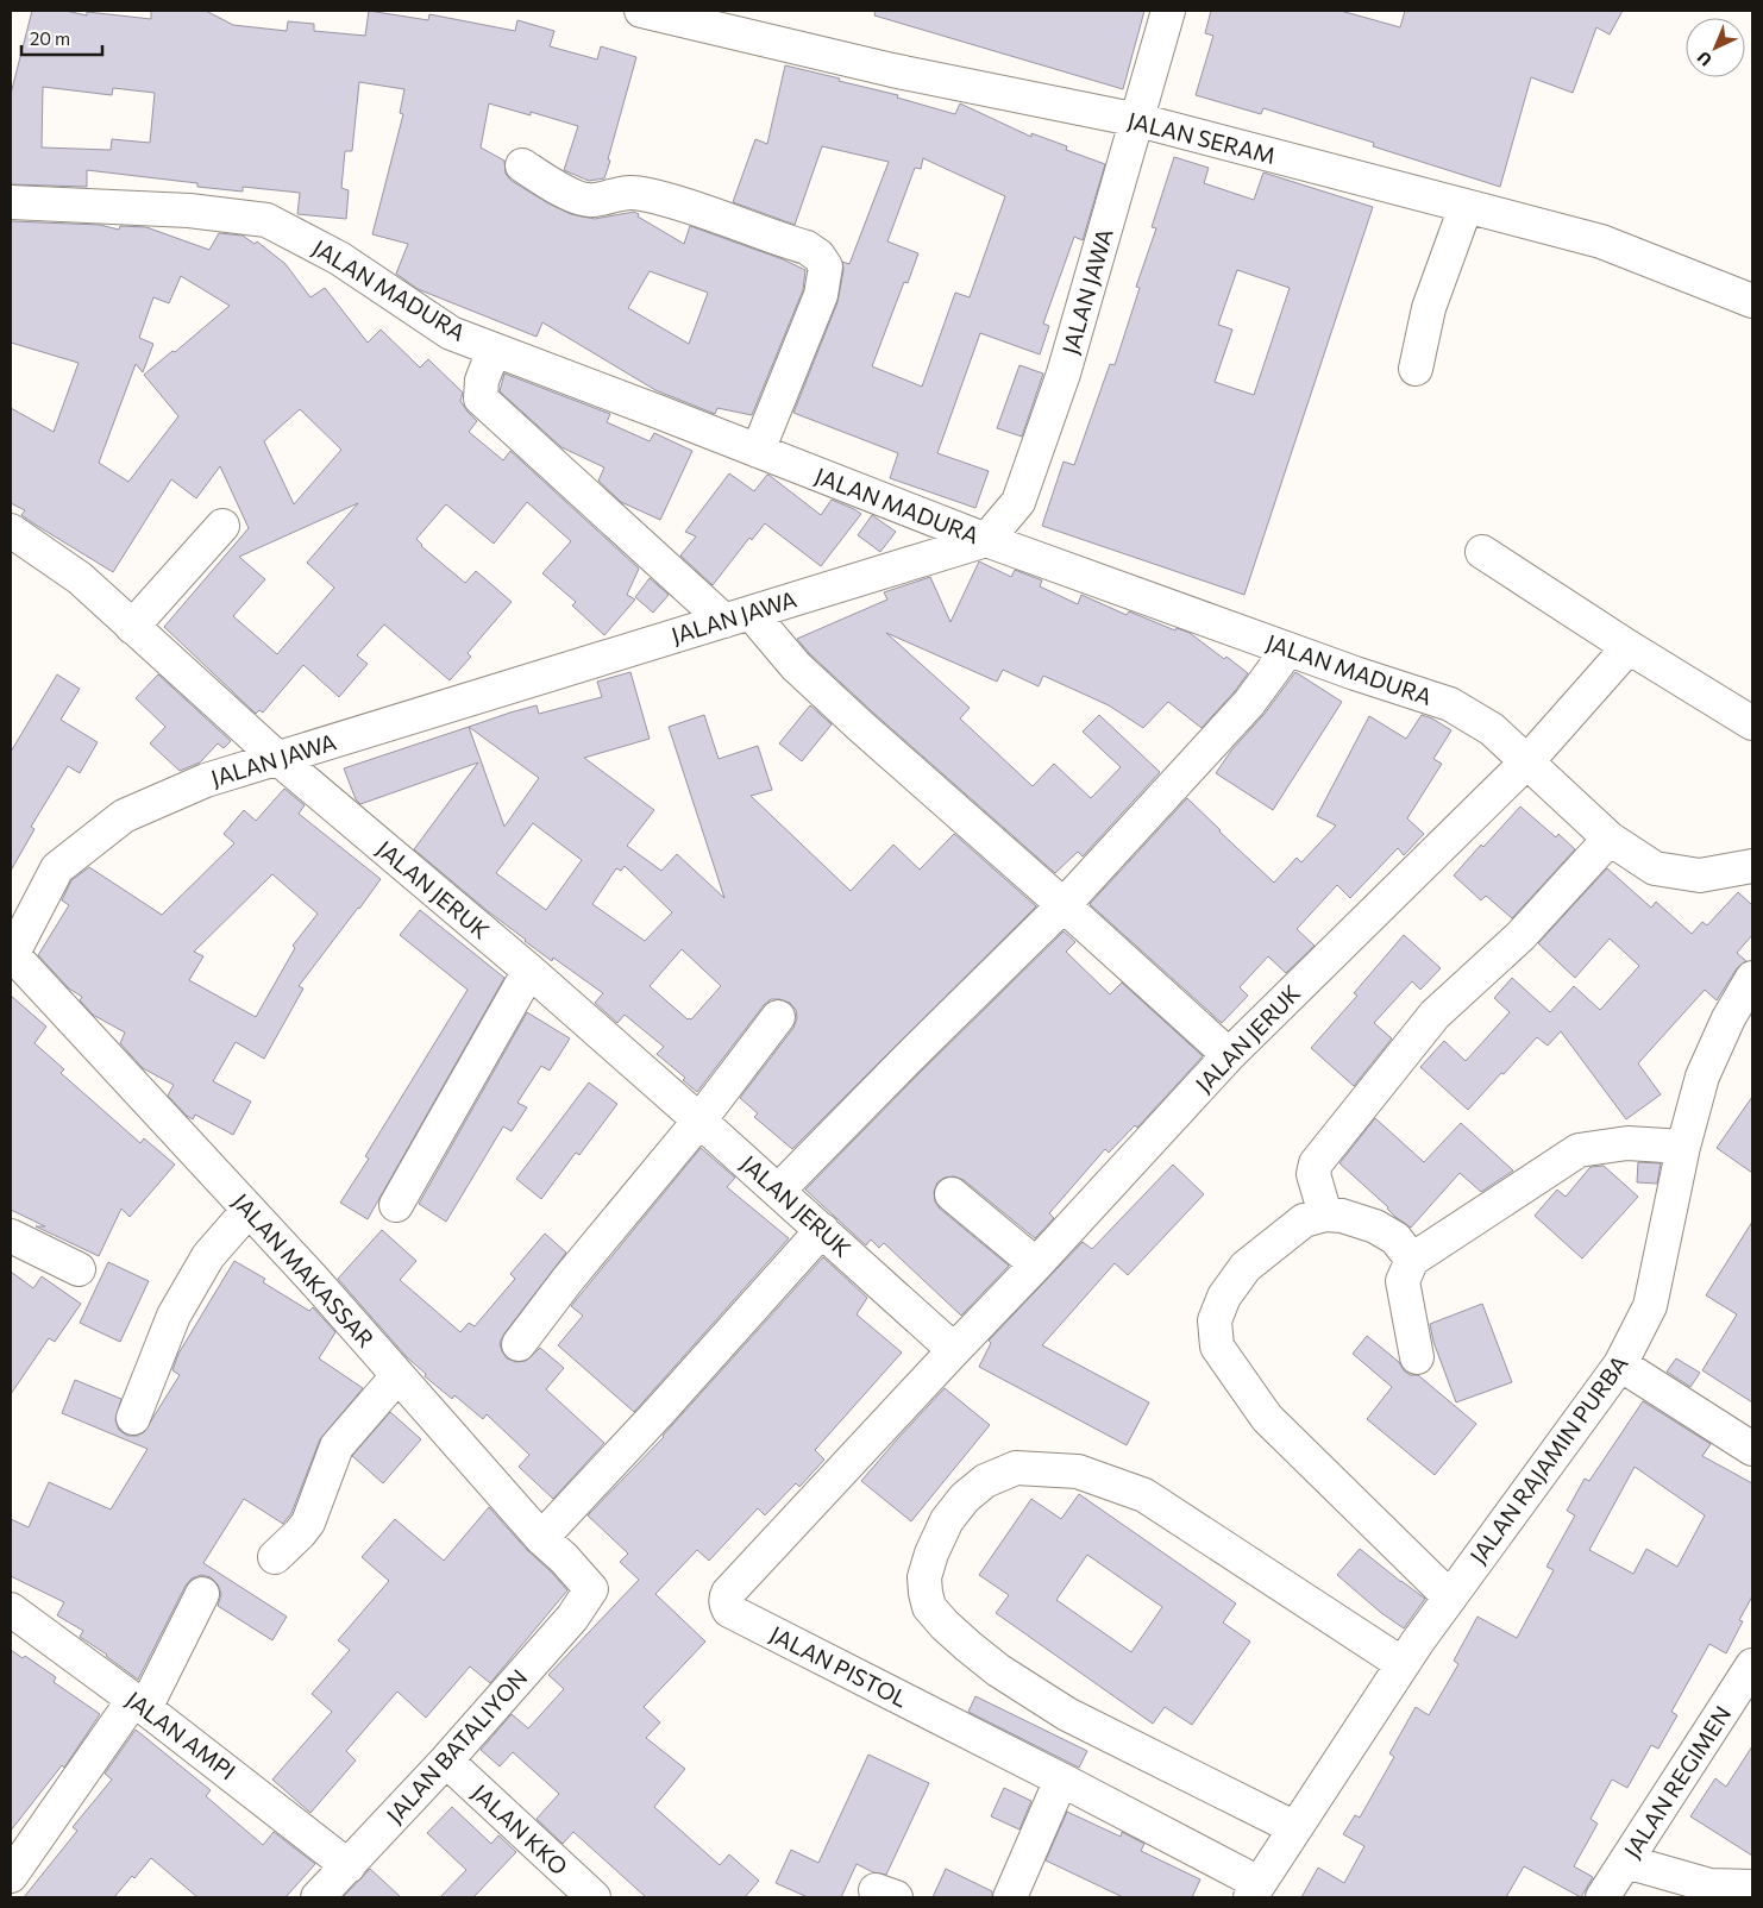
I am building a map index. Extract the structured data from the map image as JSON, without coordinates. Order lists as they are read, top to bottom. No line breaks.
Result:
{"streets":{"street":["JALAN SERAM","JALAN MADURA","JALAN JAWA","JALAN JERUK","JALAN MAKASSAR","JALAN RAJAMIN PURBA","JALAN PISTOL","JALAN AMPI","JALAN BATALIYON","JALAN REGIMEN","JALAN KKO"]},"crossings":[["JALAN SERAM","JALAN JAWA"],["JALAN MADURA","JALAN JAWA"],["JALAN MADURA","JALAN JERUK"],["JALAN JAWA","JALAN JERUK"],["JALAN JAWA","JALAN MAKASSAR"],["JALAN JERUK","JALAN PISTOL"],["JALAN MAKASSAR","JALAN BATALIYON"],["JALAN RAJAMIN PURBA","JALAN PISTOL"],["JALAN AMPI","JALAN BATALIYON"],["JALAN BATALIYON","JALAN KKO"]],"scale_bar":"20 m","north":"bottom left"}
